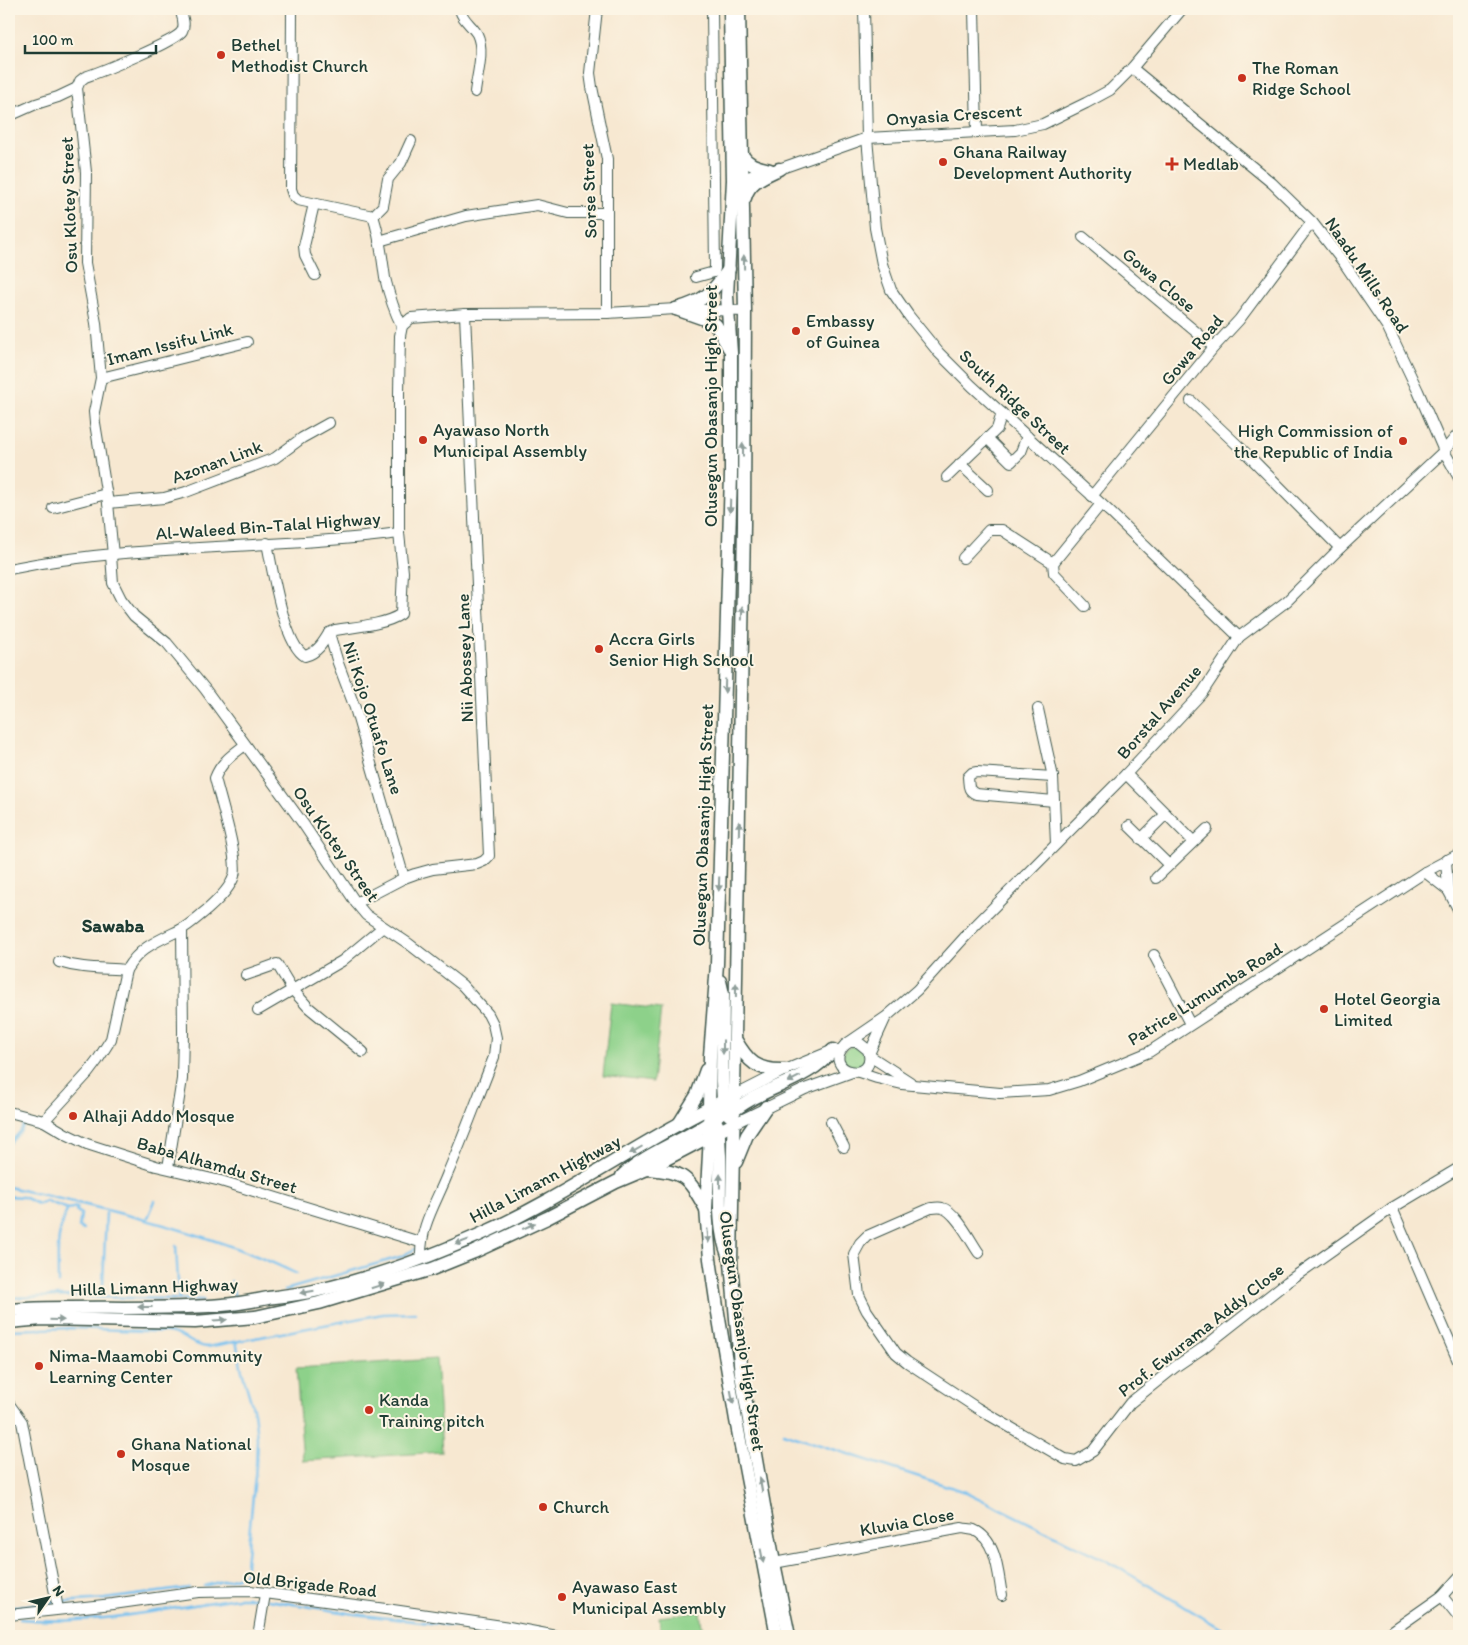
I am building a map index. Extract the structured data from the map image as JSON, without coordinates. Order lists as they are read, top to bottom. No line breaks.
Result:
{"streets":{"main road":["Olusegun Obasanjo High Street","Hilla Limann Highway"],"street":["Onyasia Crescent","Sorse Street","Osu Klotey Street","Naadu Mills Road","Gowa Close","Imam Issifu Link","Gowa Road","South Ridge Street","Azonan Link","Al-Waleed Bin-Talal Highway","Nii Abossey Lane","Borstal Avenue","Nii Kojo Otuafo Lane","Patrice Lumumba Road","Baba Alhamdu Street","Prof. Ewurama Addy Close","Kluvia Close","Old Brigade Road"]},"crossings":[["Onyasia Crescent","Naadu Mills Road"],["Onyasia Crescent","South Ridge Street"],["Onyasia Crescent","Olusegun Obasanjo High Street"],["Osu Klotey Street","Imam Issifu Link"],["Osu Klotey Street","Azonan Link"],["Osu Klotey Street","Al-Waleed Bin-Talal Highway"],["Osu Klotey Street","Nii Abossey Lane"],["Osu Klotey Street","Baba Alhamdu Street"],["Osu Klotey Street","Hilla Limann Highway"],["Naadu Mills Road","Gowa Road"],["Naadu Mills Road","Borstal Avenue"],["Gowa Close","Gowa Road"],["Gowa Road","South Ridge Street"],["South Ridge Street","Borstal Avenue"],["Olusegun Obasanjo High Street","Hilla Limann Highway"],["Olusegun Obasanjo High Street","Kluvia Close"],["Al-Waleed Bin-Talal Highway","Nii Kojo Otuafo Lane"],["Nii Abossey Lane","Nii Kojo Otuafo Lane"],["Borstal Avenue","Patrice Lumumba Road"]],"districts":["Sawaba"],"places":{"other":["Bethel Methodist Church","The Roman Ridge School","Ghana Railway Development Authority","Embassy of Guinea","Ayawaso North Municipal Assembly","High Commission of the Republic of India","Accra Girls Senior High School","Hotel Georgia Limited","Alhaji Addo Mosque","Nima-Maamobi Community Learning Center","Kanda Training pitch","Ghana National Mosque","Church","Ayawaso East Municipal Assembly"],"health":["Medlab"]},"scale_bar":"100 m","north":"top right"}
